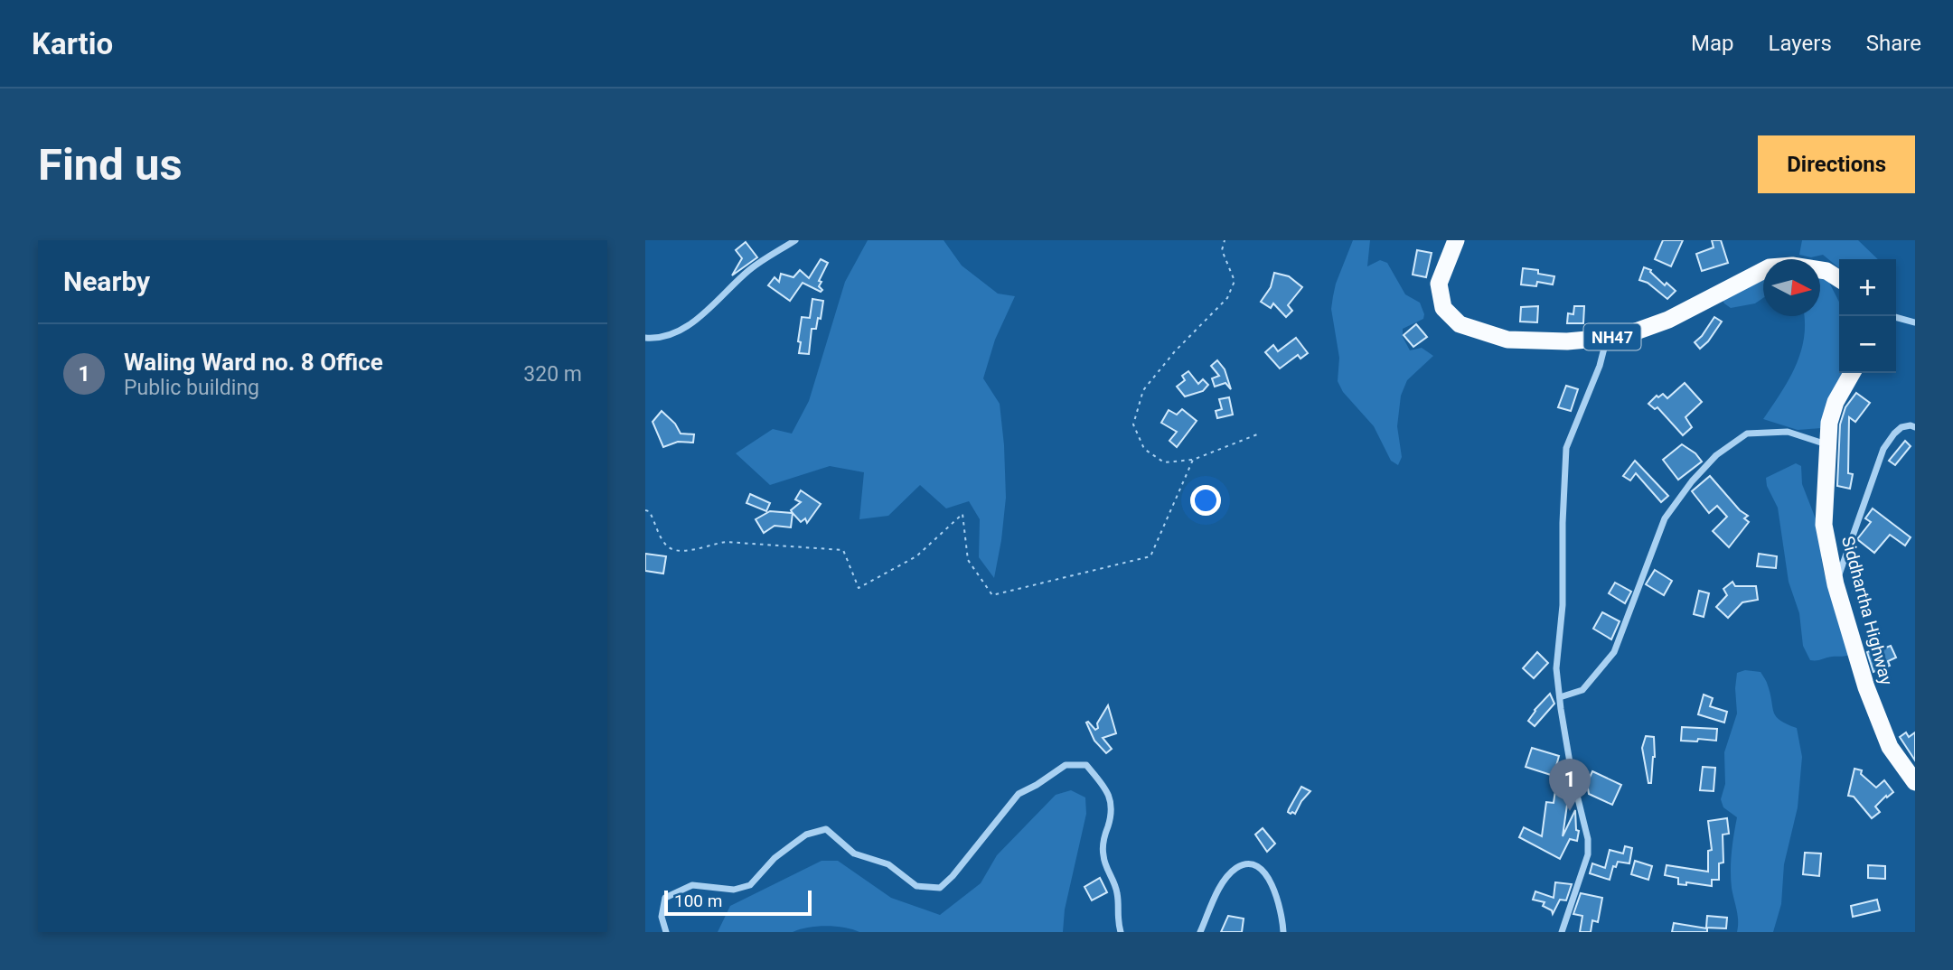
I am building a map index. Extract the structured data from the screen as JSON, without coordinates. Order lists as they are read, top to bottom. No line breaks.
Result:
{"streets":{"highway":["NH47","Siddhartha Highway"]},"scale_bar":"100 m","north":"right","page":{"header":"Kartio","nav":["Map","Layers","Share"],"buttons":"Directions","title":"Find us","heading":"Nearby","map_buttons":["+","−"],"list":[{"mark":"1","name":"Waling Ward no. 8 Office","note":"Public building","value":"320 m"}],"pins":"1","scale":"100 m"}}
